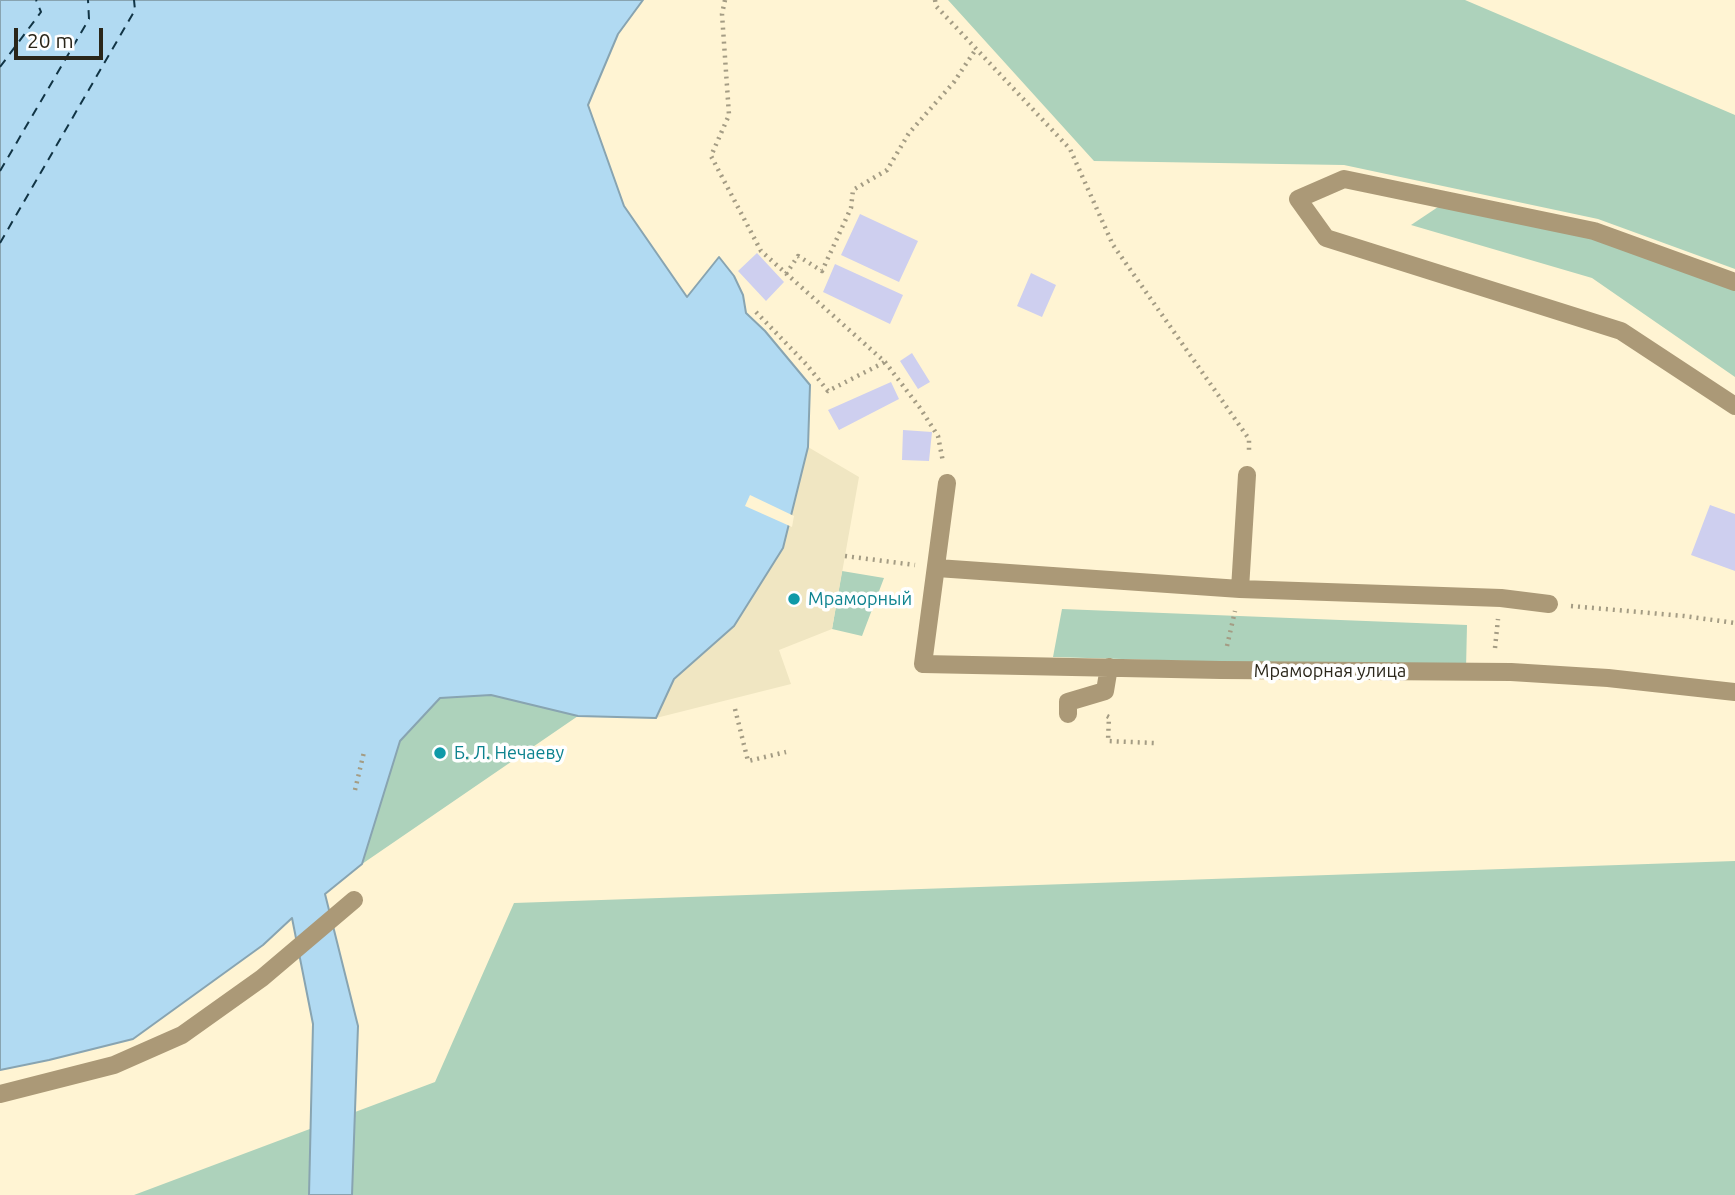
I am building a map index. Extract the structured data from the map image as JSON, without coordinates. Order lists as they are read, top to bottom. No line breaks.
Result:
{"streets":{"street":["Мраморная улица"]},"places":["Мраморный","Б. Л. Нечаеву"],"scale_bar":"20 m"}
